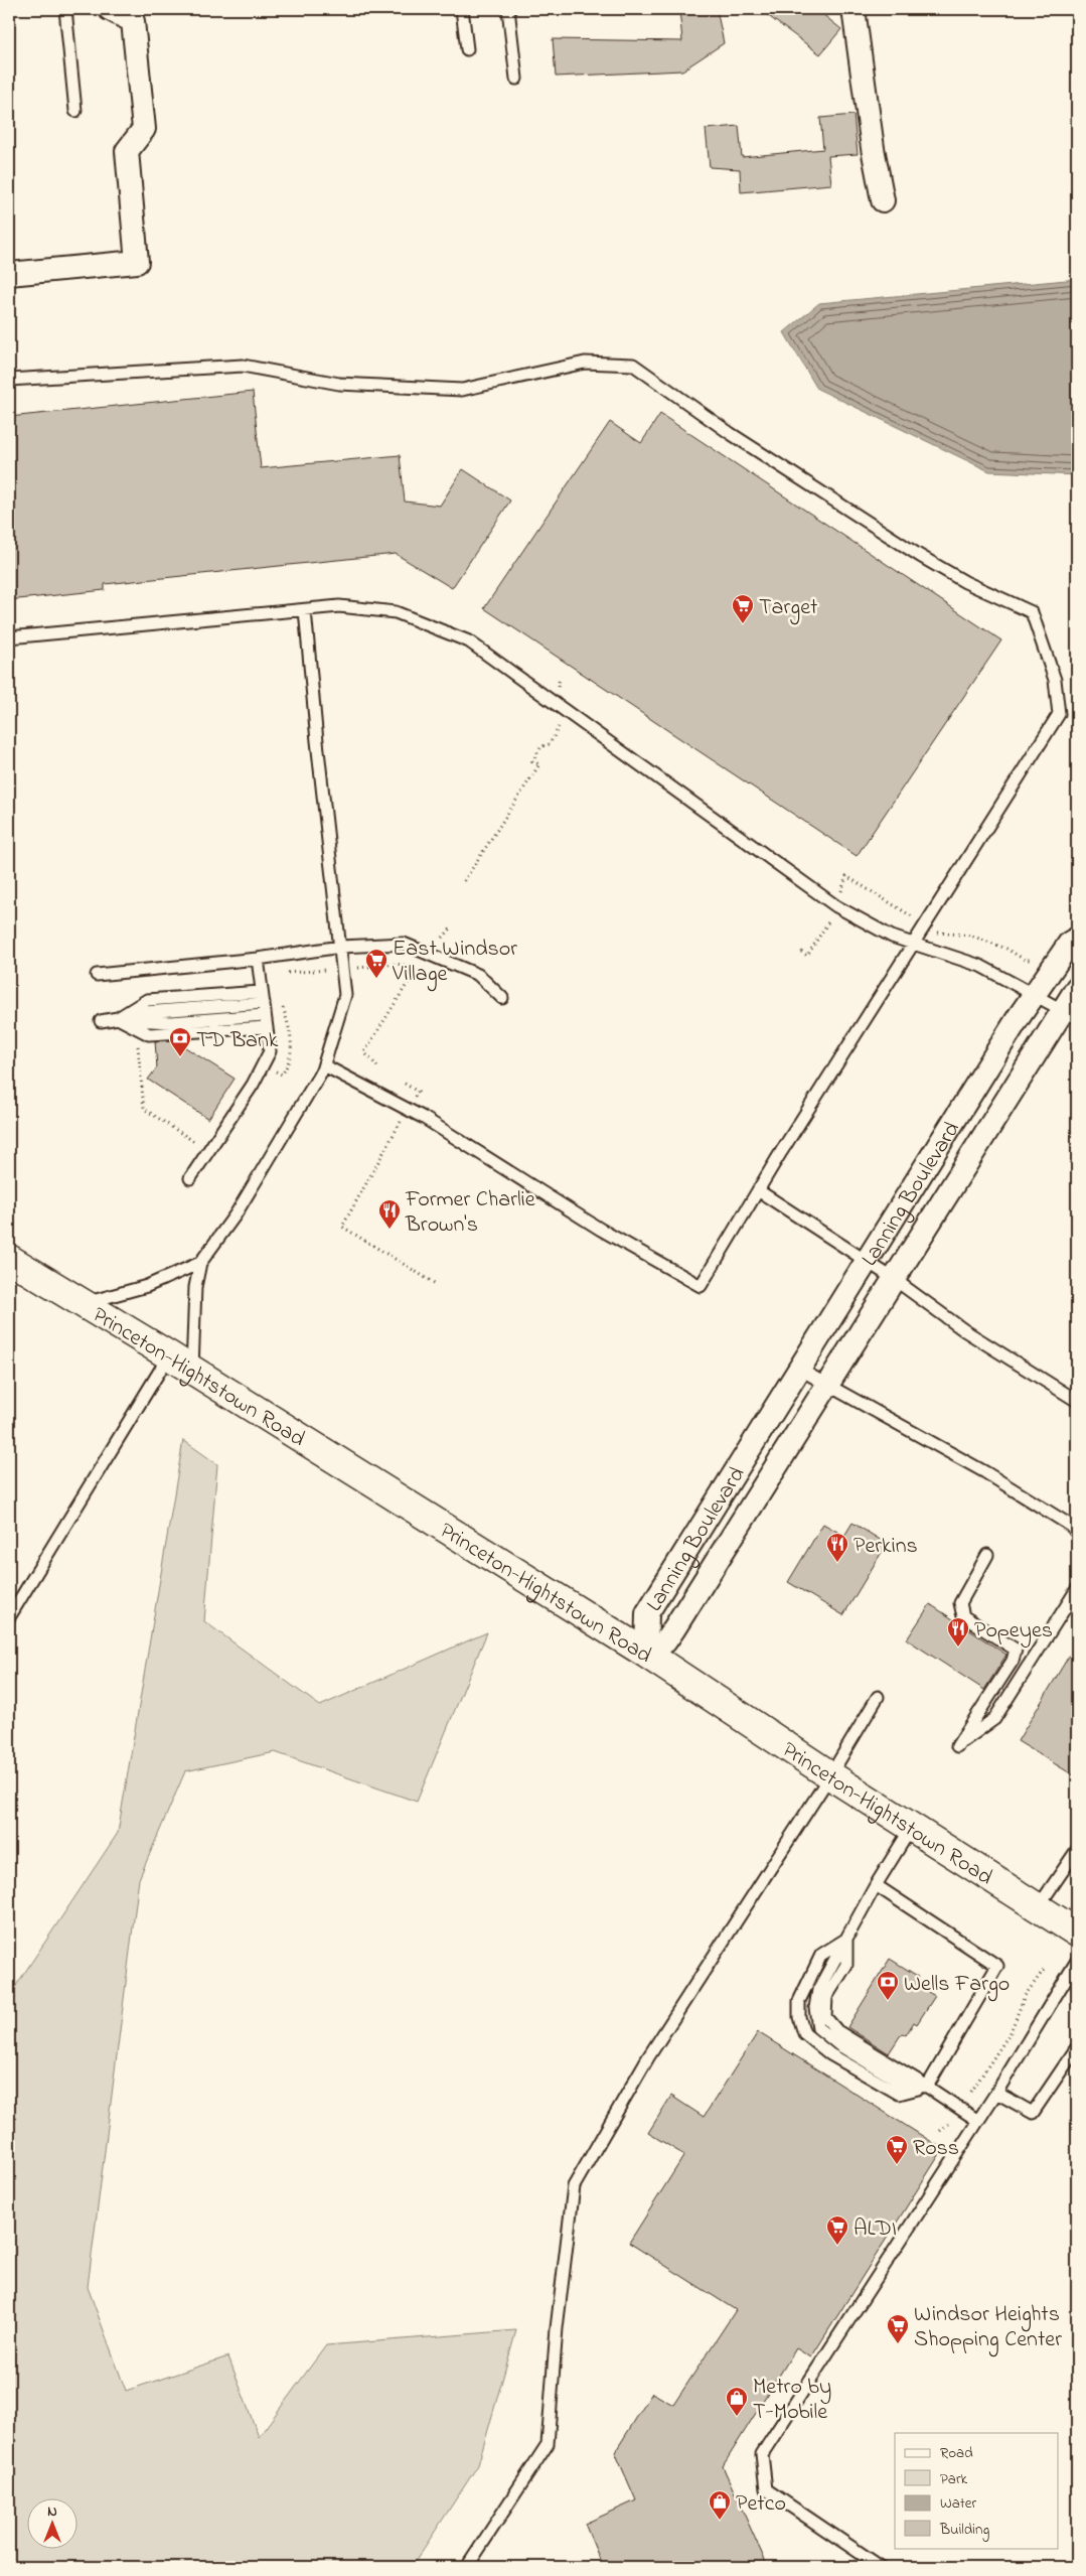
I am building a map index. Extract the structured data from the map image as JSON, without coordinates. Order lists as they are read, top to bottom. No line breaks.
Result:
{"streets":{"main road":["Princeton-Hightstown Road"],"street":["Lanning Boulevard"]},"crossings":[["Lanning Boulevard","Princeton-Hightstown Road"]],"places":{"supermarket":["Target","East Windsor Village","Ross","ALDI","Windsor Heights Shopping Center"],"bank":["TD Bank","Wells Fargo"],"restaurant":["Former Charlie Brown's","Perkins","Popeyes"],"shop":["Metro by T-Mobile","Petco"]},"legend":["Road","Park","Water","Building"],"north":"top"}
